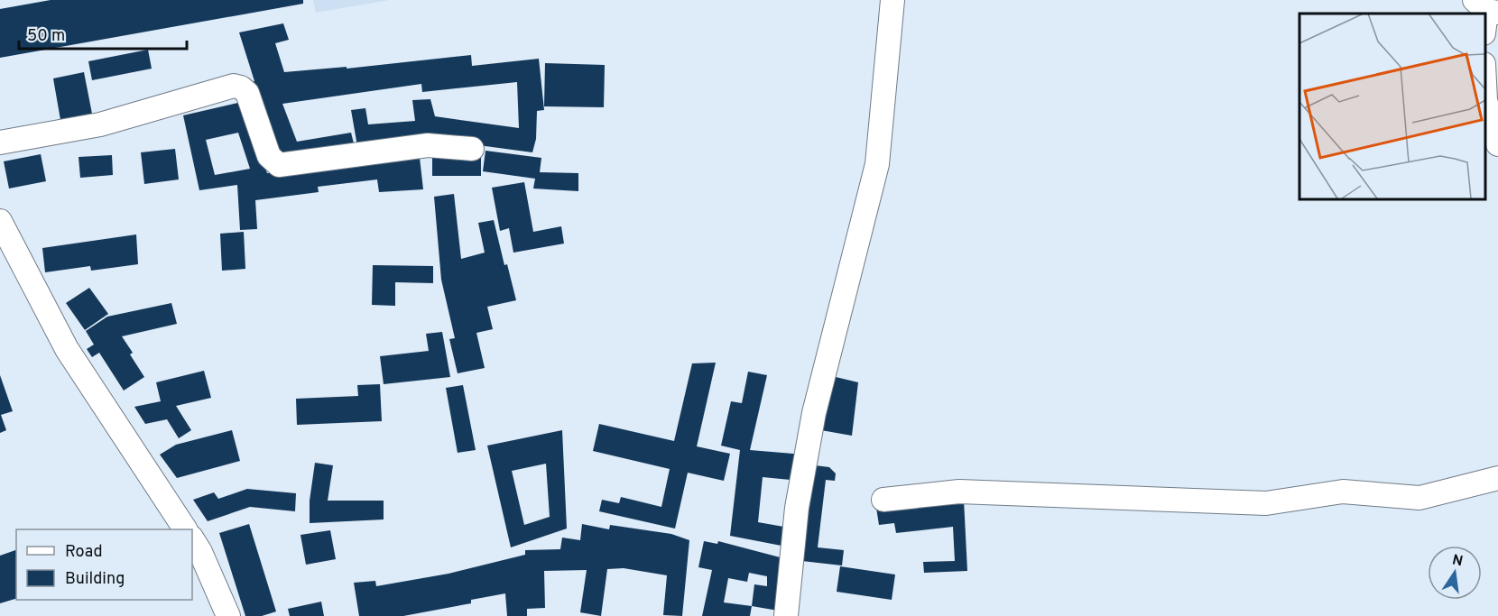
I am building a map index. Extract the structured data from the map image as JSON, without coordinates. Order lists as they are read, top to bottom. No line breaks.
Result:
{"legend":["Road","Building"],"scale_bar":"50 m","north":"top"}
